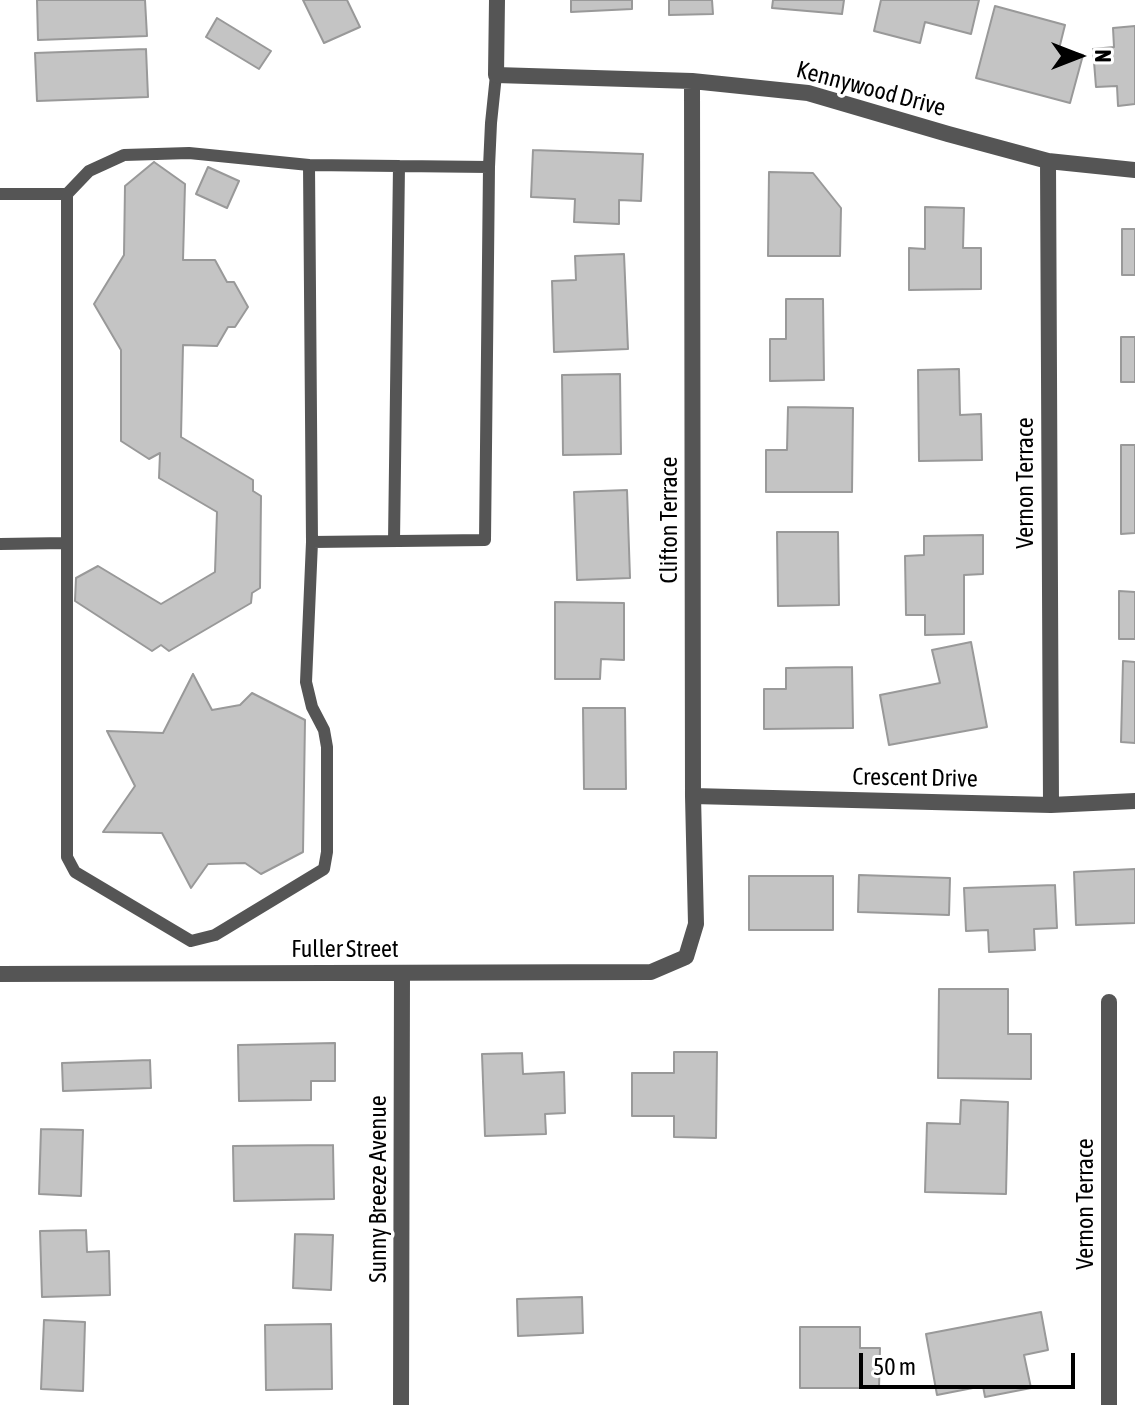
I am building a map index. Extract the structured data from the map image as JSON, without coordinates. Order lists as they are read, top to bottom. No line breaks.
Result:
{"streets":{"street":["Kennywood Drive","Vernon Terrace","Clifton Terrace","Crescent Drive","Fuller Street","Sunny Breeze Avenue"]},"crossings":[["Kennywood Drive","Vernon Terrace"],["Kennywood Drive","Clifton Terrace"],["Vernon Terrace","Crescent Drive"],["Clifton Terrace","Crescent Drive"],["Clifton Terrace","Fuller Street"],["Fuller Street","Sunny Breeze Avenue"]],"scale_bar":"50 m","north":"right"}
